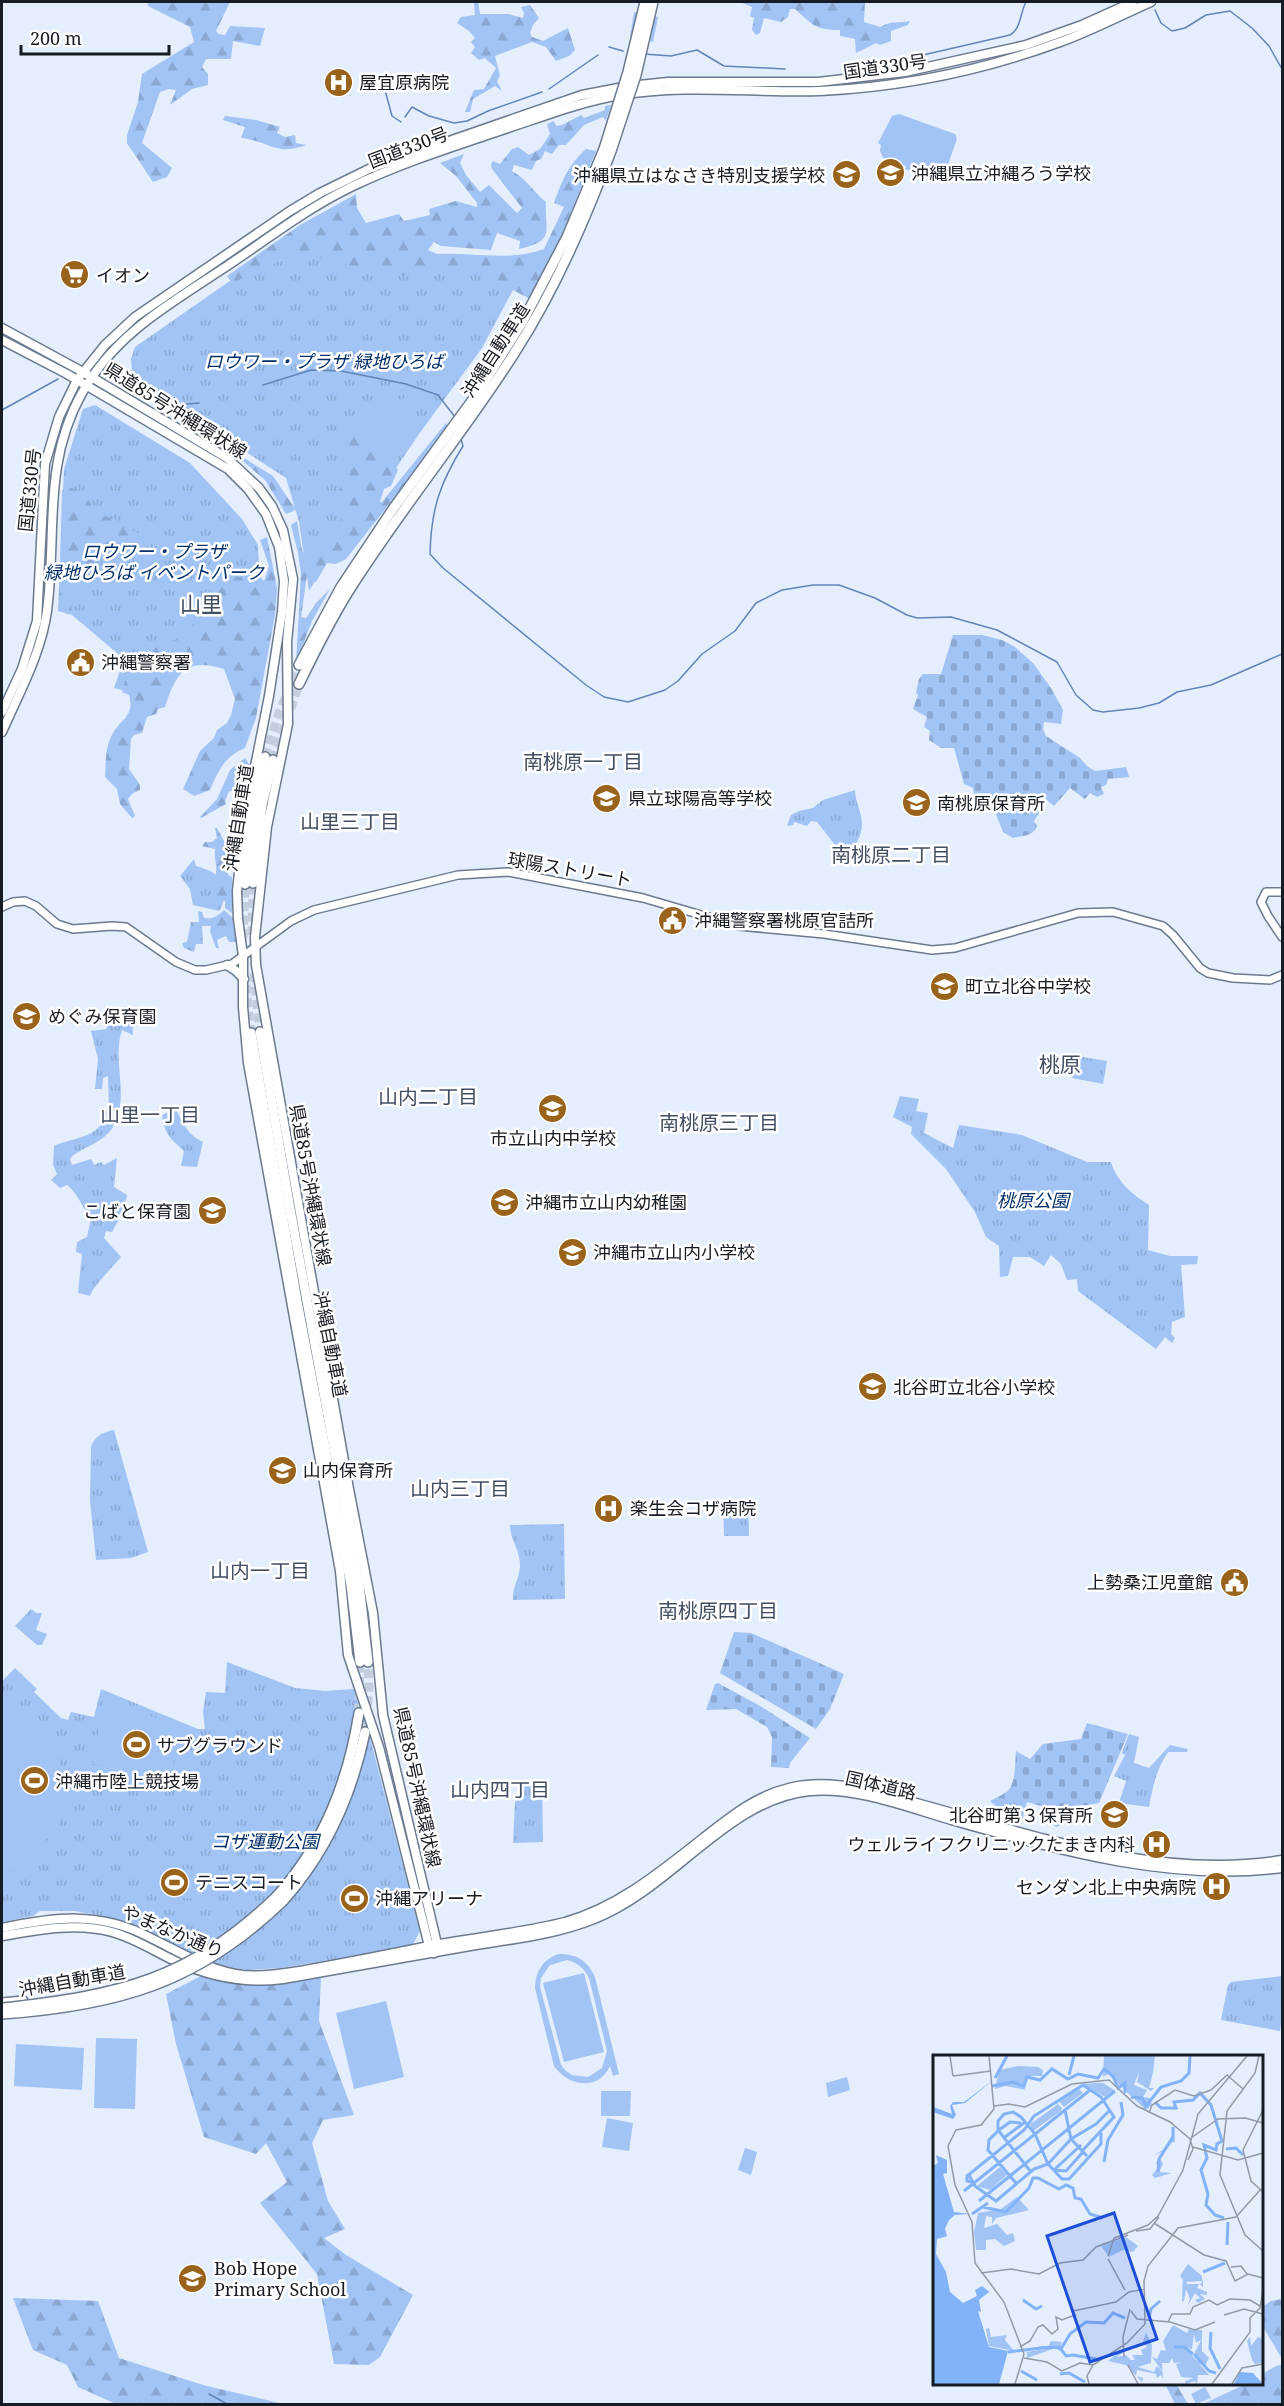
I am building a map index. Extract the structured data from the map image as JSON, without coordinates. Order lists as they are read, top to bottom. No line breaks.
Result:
{"streets":{"highway":["沖縄自動車道"],"main road":["国道330号","県道85号沖縄環状線","球陽ストリート","国体道路","やまなか通り"]},"crossings":[["国道330号","県道85号沖縄環状線"],["県道85号沖縄環状線","球陽ストリート"],["県道85号沖縄環状線","国体道路"],["県道85号沖縄環状線","やまなか通り"],["国体道路","やまなか通り"]],"districts":["山里","南桃原一丁目","山里三丁目","南桃原二丁目","桃原","山内二丁目","山里一丁目","南桃原三丁目","山内三丁目","山内一丁目","南桃原四丁目","山内四丁目"],"parks":["ロウワー・プラザ 緑地ひろば","ロウワー・プラザ 緑地ひろば イベントパーク","桃原公園","コザ運動公園"],"places":{"hospital":["屋宜原病院","楽生会コザ病院","ウェルライフクリニックたまき内科","センダン北上中央病院"],"school or university":["沖縄県立沖縄ろう学校","沖縄県立はなさき特別支援学校","県立球陽高等学校","南桃原保育所","町立北谷中学校","めぐみ保育園","市立山内中学校","沖縄市立山内幼稚園","こばと保育園","沖縄市立山内小学校","北谷町立北谷小学校","山内保育所","北谷町第３保育所","Bob Hope Primary School"],"supermarket":["イオン"],"public building":["沖縄警察署","沖縄警察署桃原官詰所","上勢桑江児童館"],"sports":["サブグラウンド","沖縄市陸上競技場","テニスコート","沖縄アリーナ"]},"scale_bar":"200 m"}
